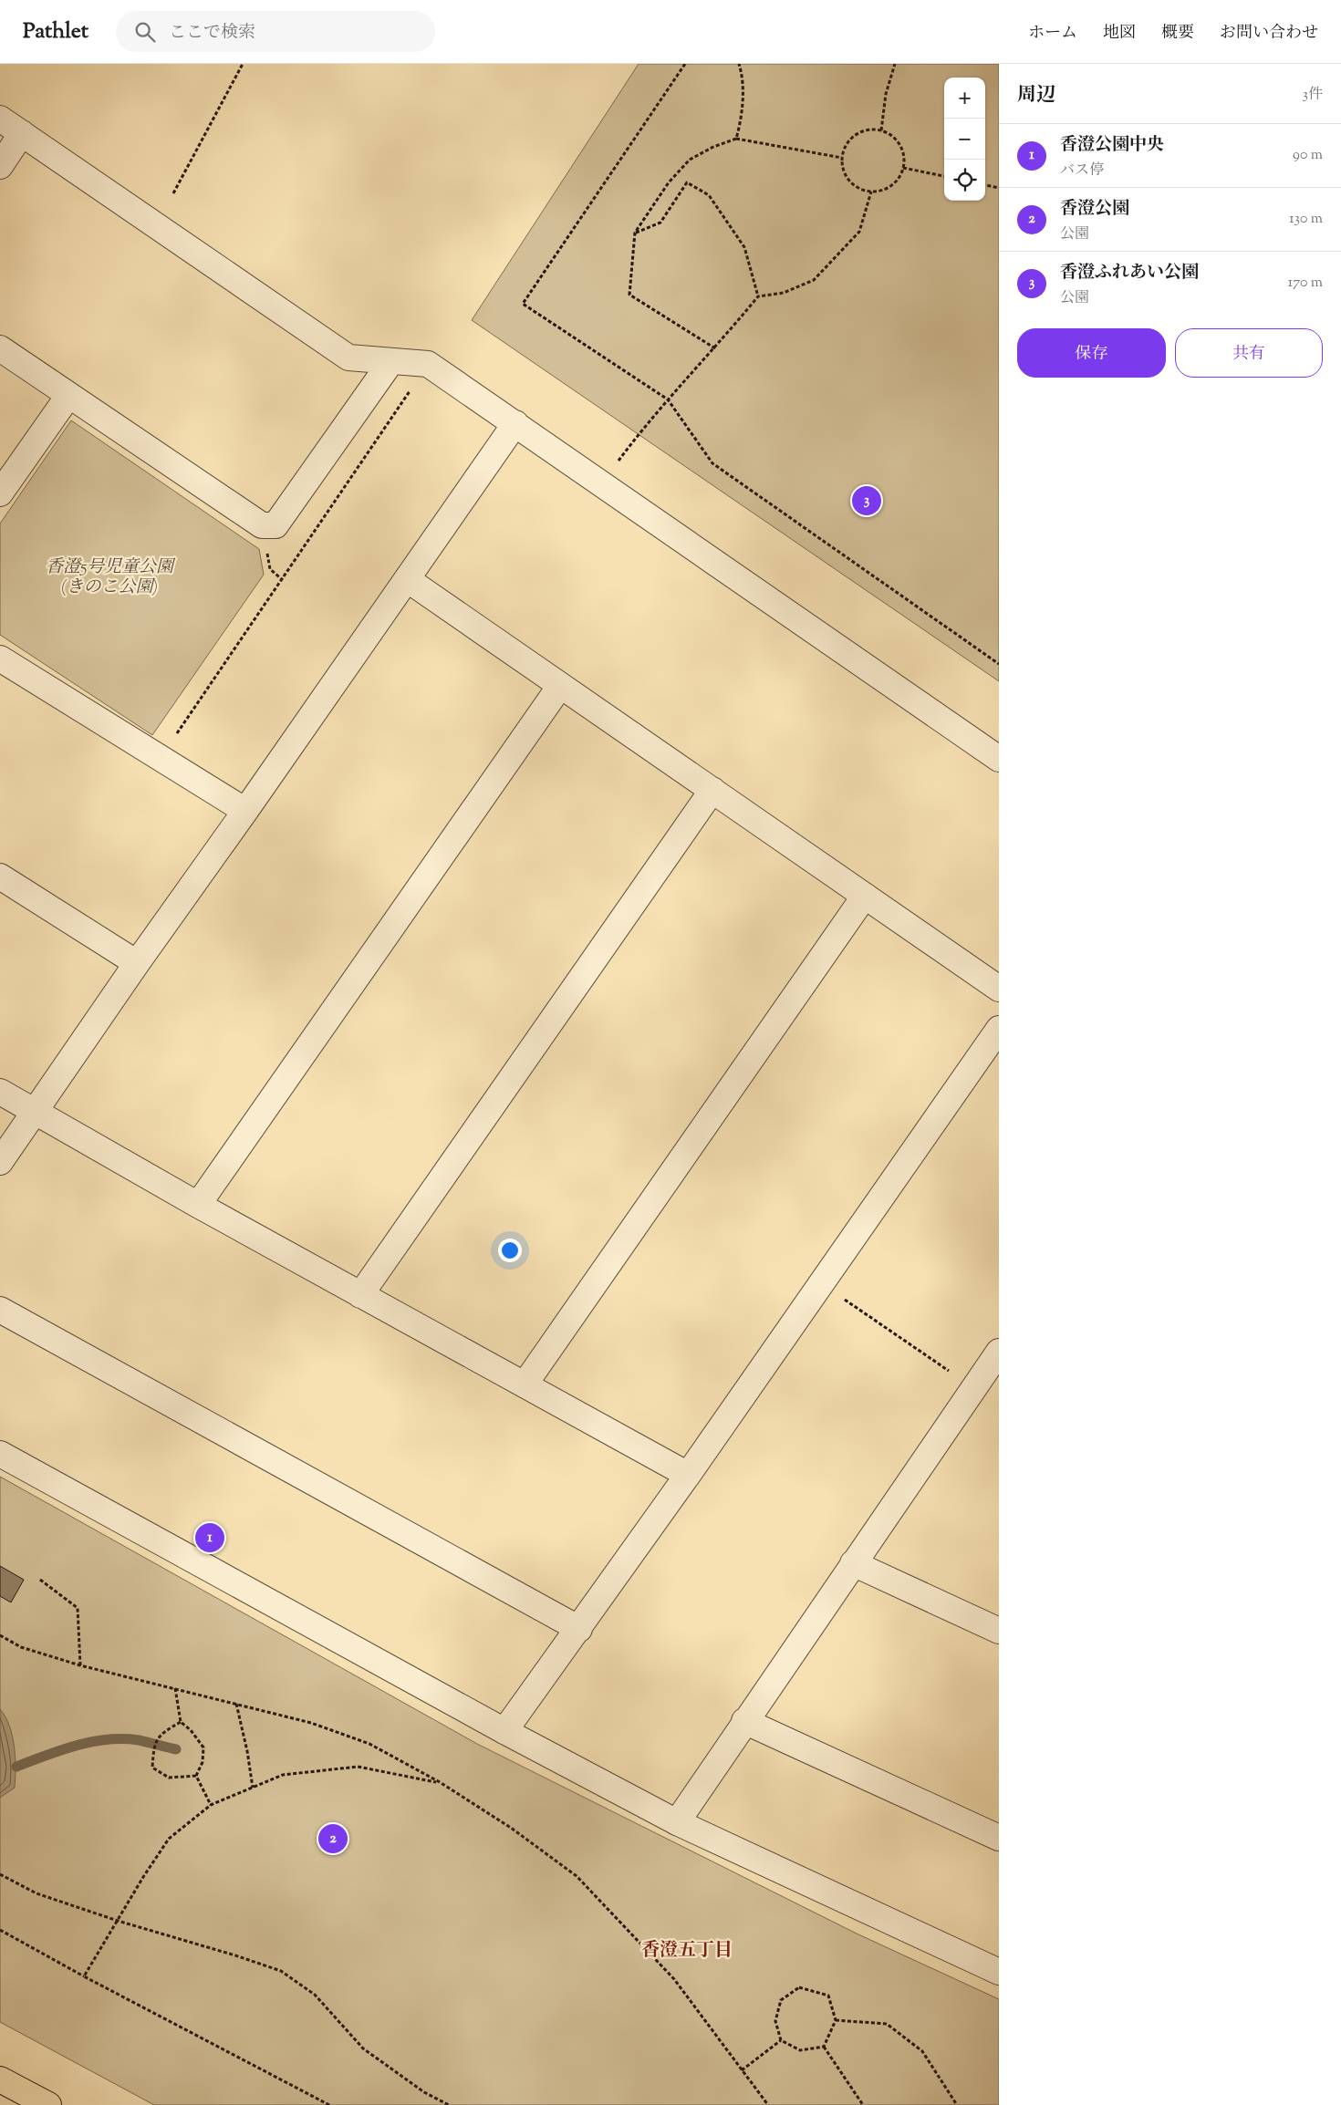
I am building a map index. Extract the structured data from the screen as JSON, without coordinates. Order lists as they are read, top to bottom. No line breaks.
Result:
{"districts":["香澄五丁目"],"parks":["香澄5号児童公園 (きのこ公園)"],"page":{"header":"Pathlet","search":"ここで検索","nav":["ホーム","地図","概要","お問い合わせ"],"heading":["周辺","3件"],"map_buttons":["+","−"],"list":[{"mark":"1","name":"香澄公園中央","note":"バス停","value":"90 m"},{"mark":"2","name":"香澄公園","note":"公園","value":"130 m"},{"mark":"3","name":"香澄ふれあい公園","note":"公園","value":"170 m"}],"buttons":["保存","共有"],"pins":["3","1","2"]}}
